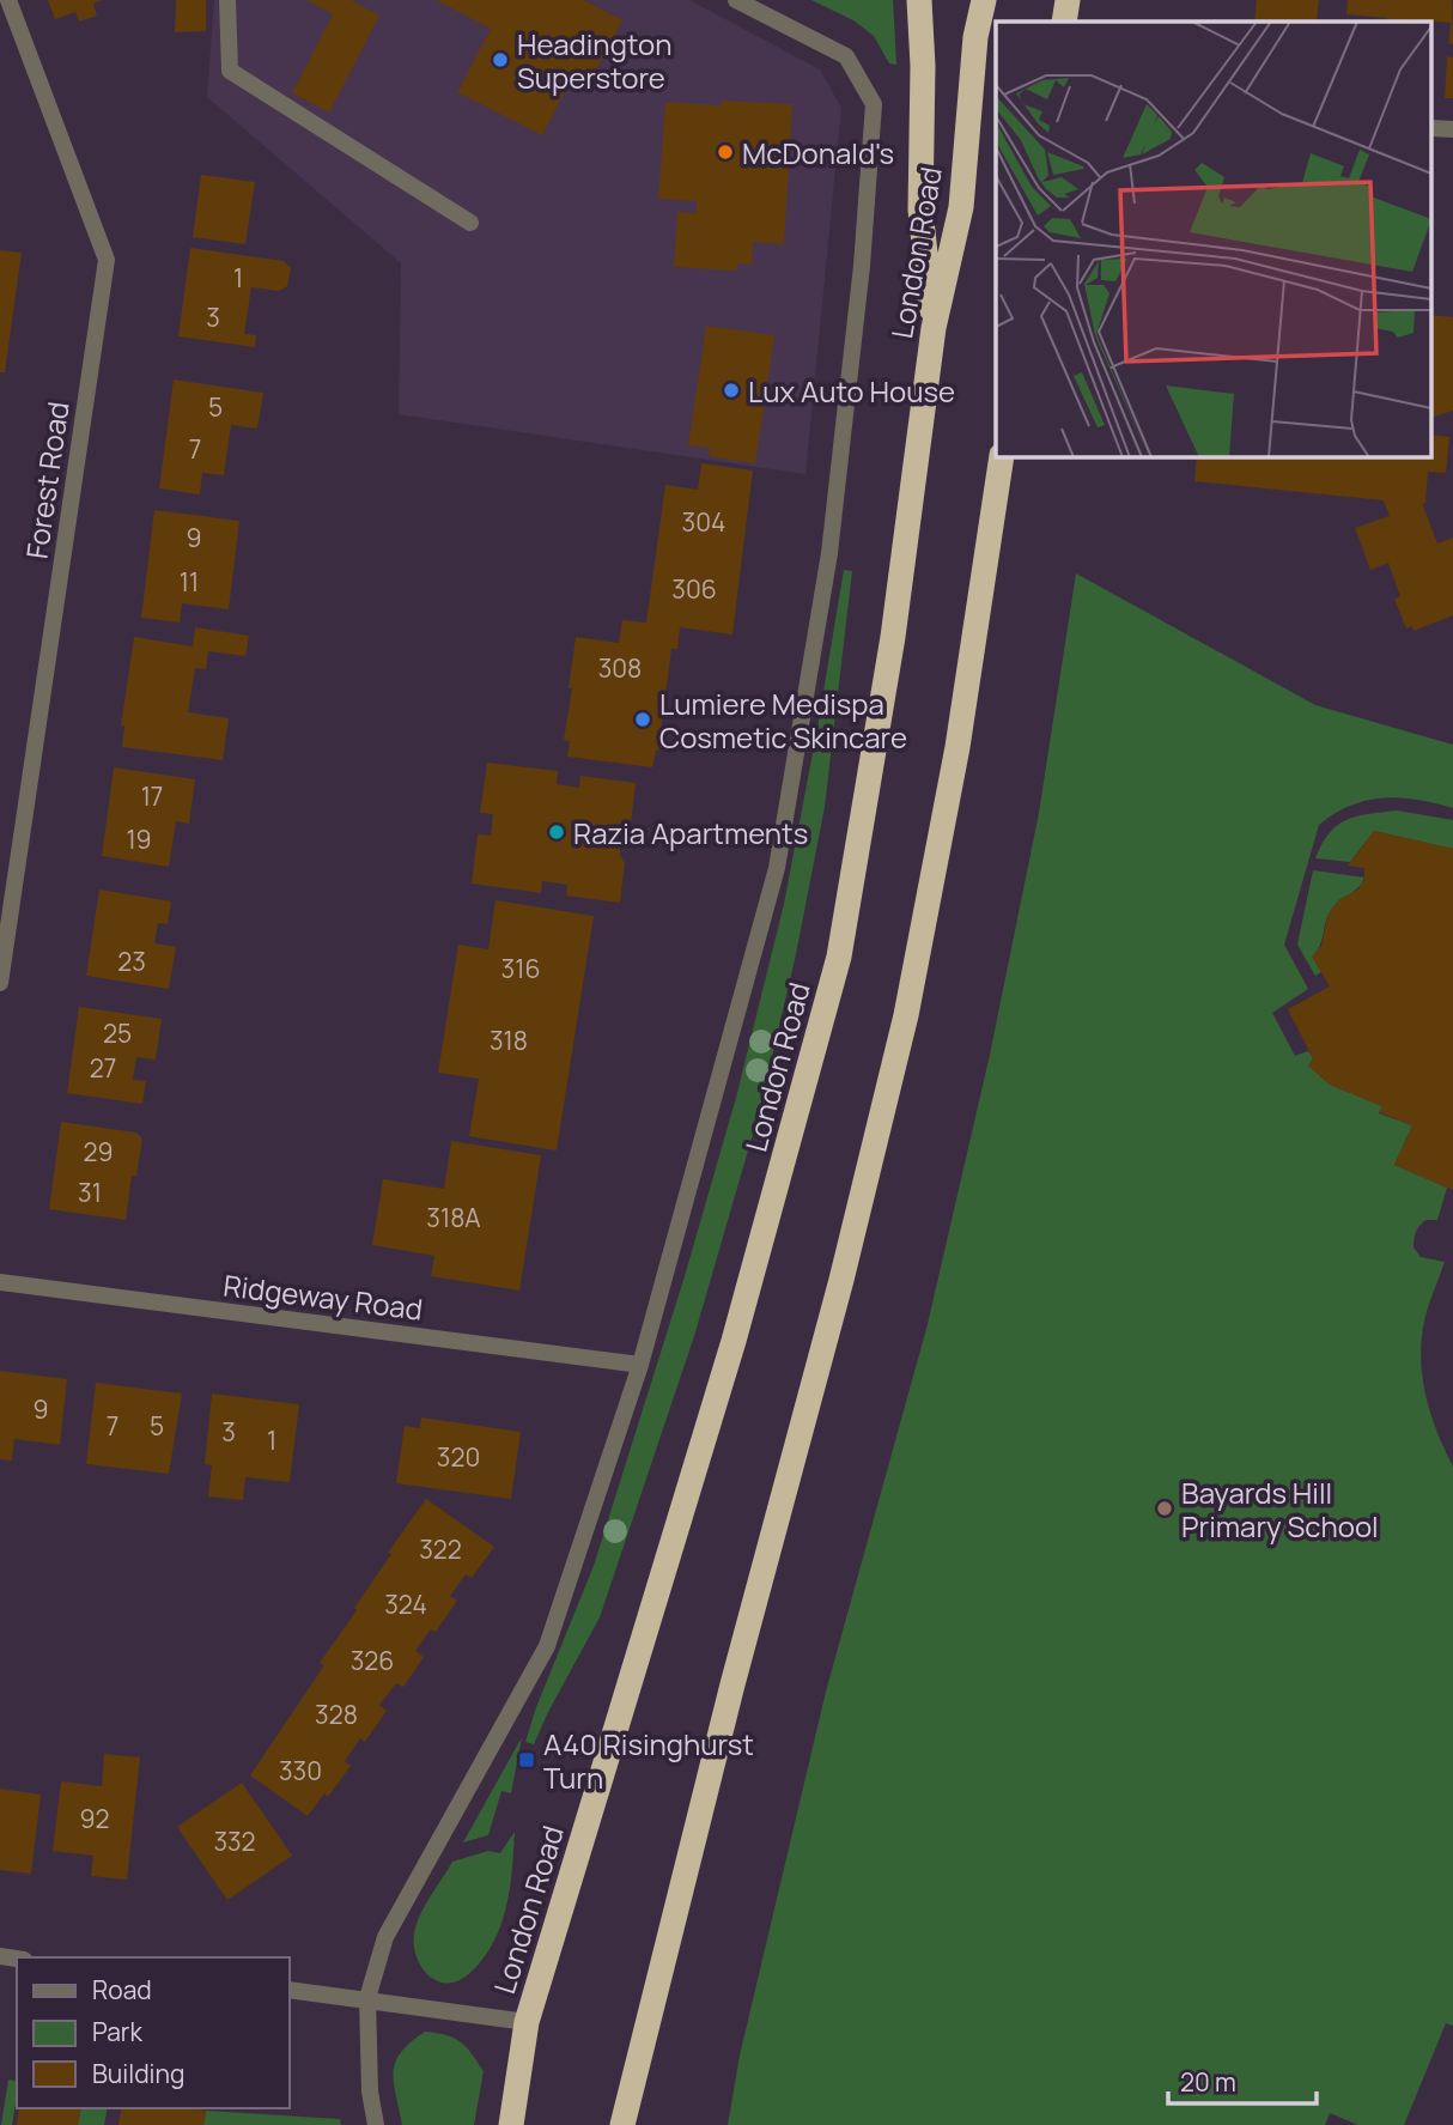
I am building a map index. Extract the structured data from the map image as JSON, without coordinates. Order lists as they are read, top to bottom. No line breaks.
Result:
{"streets":{"highway":["London Road"],"street":["Forest Road","Ridgeway Road"]},"crossings":[["London Road","Ridgeway Road"]],"places":{"other":["Headington Superstore","McDonald's","Lux Auto House","Lumiere Medispa Cosmetic Skincare","Razia Apartments","Bayards Hill Primary School"],"transit":["A40 Risinghurst Turn"]},"house_numbers":["1","3","5","7","304","9","11","306","308","17","19","23","316","25","318","27","29","31","318A","9","7","5","3","1","320","322","324","326","328","330","92","332"],"legend":["Road","Park","Building"],"scale_bar":"20 m"}
